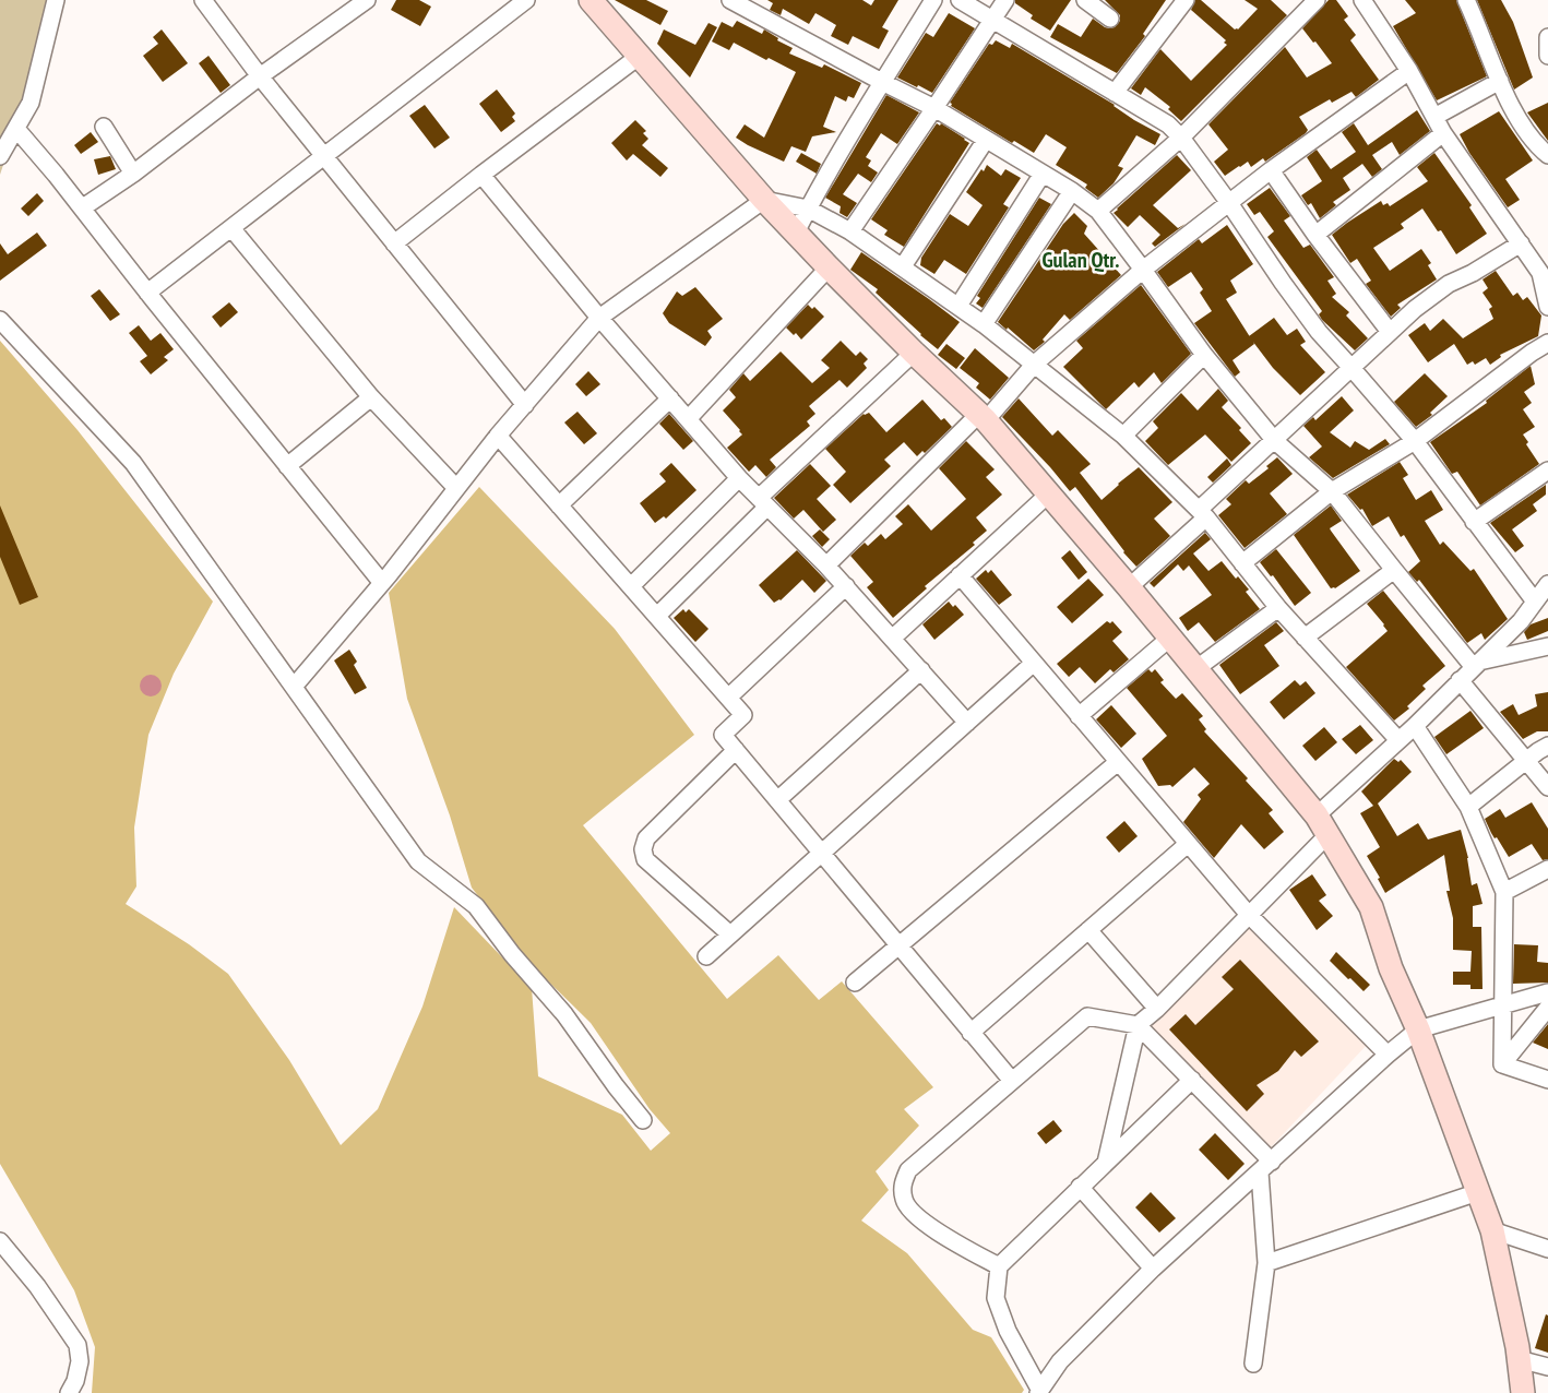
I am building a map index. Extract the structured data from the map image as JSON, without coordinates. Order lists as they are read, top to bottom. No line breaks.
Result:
{"districts":["Gulan Qtr."]}
